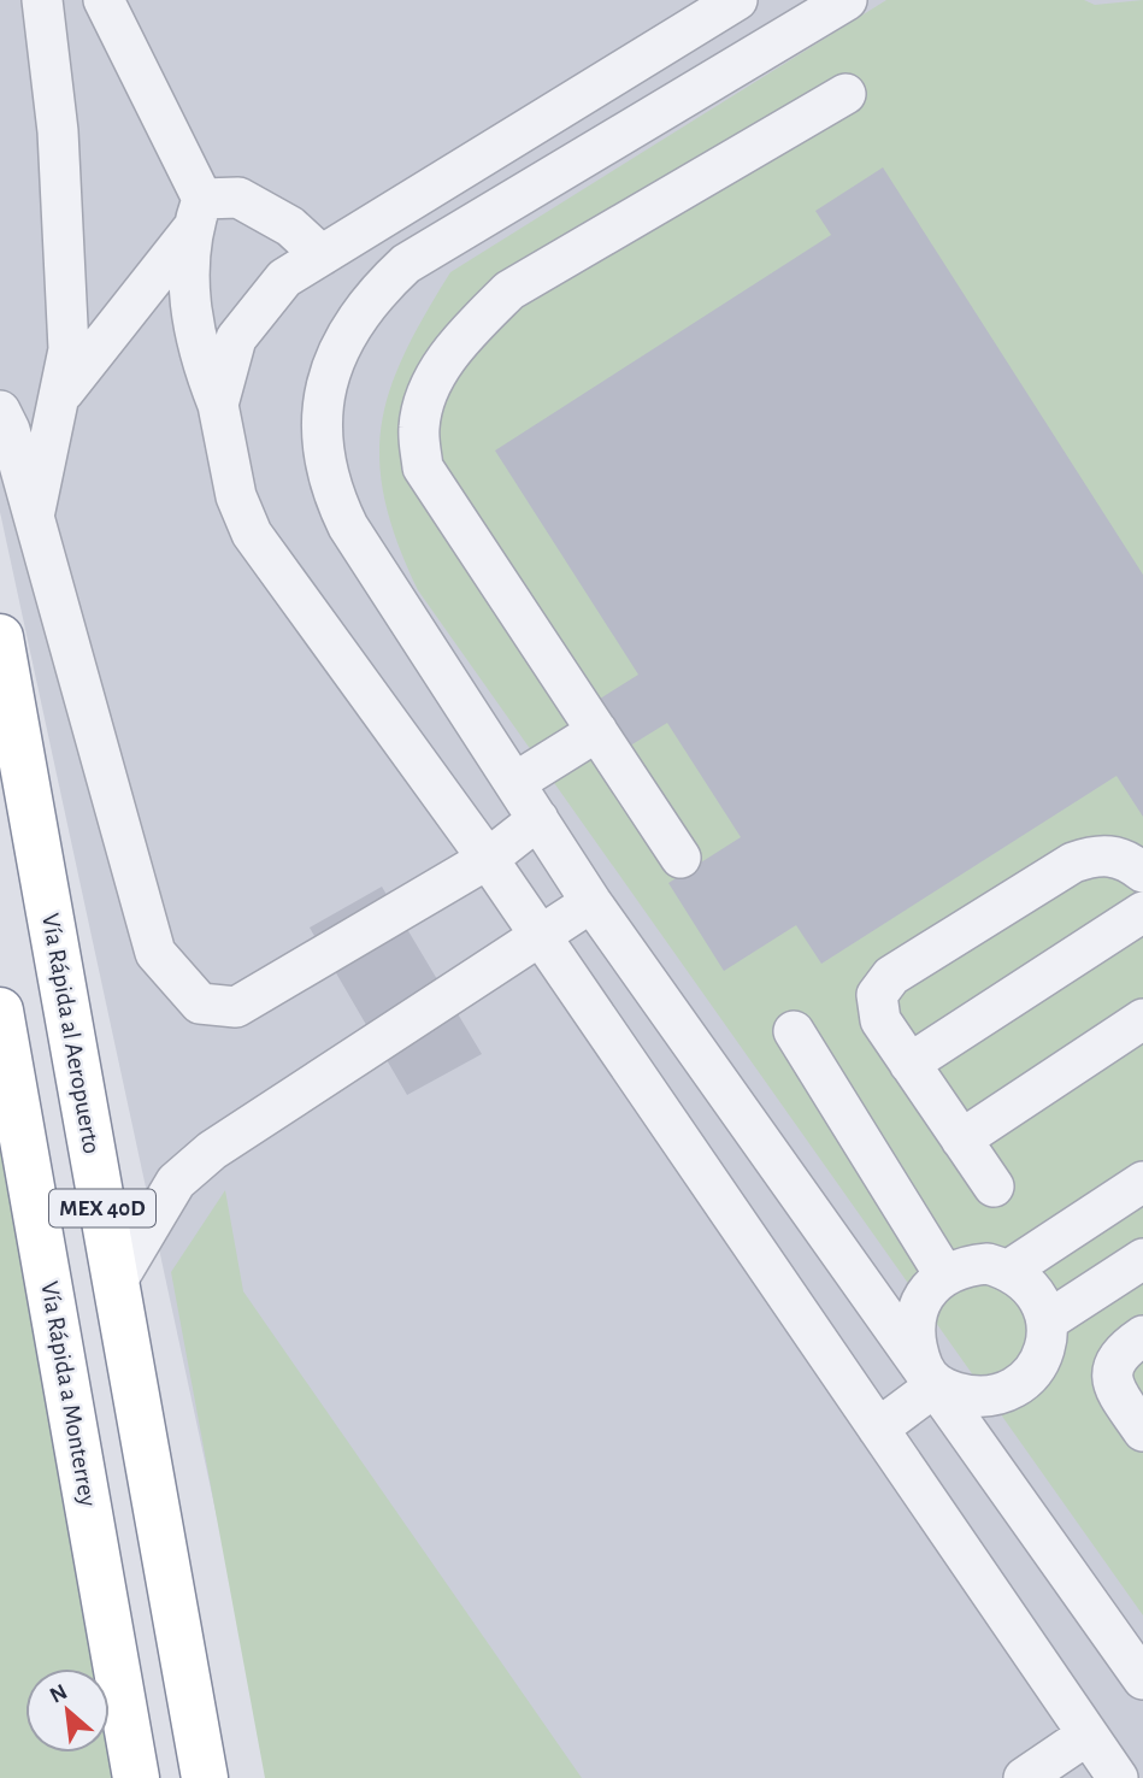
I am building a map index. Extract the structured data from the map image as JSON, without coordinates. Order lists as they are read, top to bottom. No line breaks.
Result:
{"streets":{"highway":["Vía Rápida al Aeropuerto","MEX 40D","Vía Rápida a Monterrey"]},"north":"top left"}
